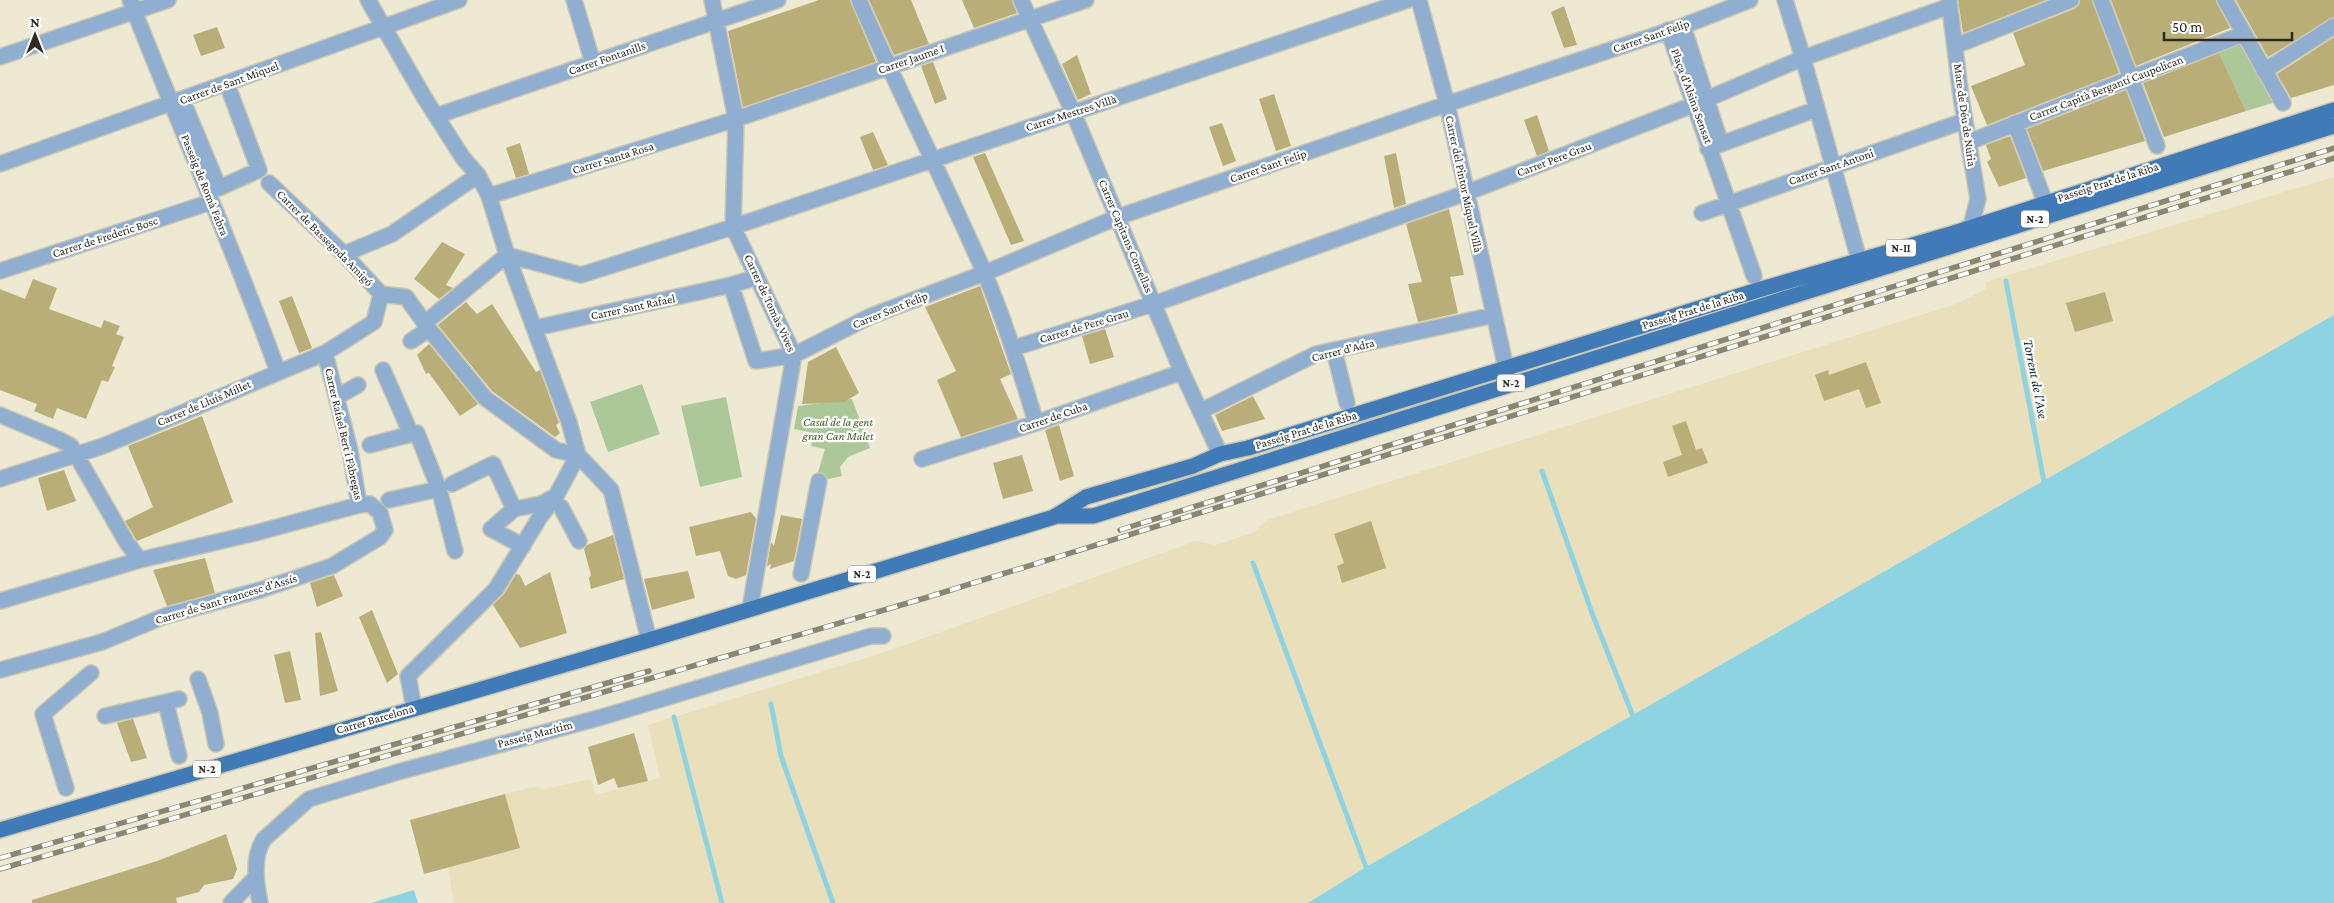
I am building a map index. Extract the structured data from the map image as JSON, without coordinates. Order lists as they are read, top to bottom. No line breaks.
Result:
{"streets":{"main road":["Passeig Prat de la Riba","N-2","N-II","Carrer Barcelona"],"street":["Carrer Sant Felip","Carrer Fontanills","Carrer Jaume I","Carrer de Sant Miquel","Carrer Capità Bergantí Caupolican","Plaça d'Alsina Sensat","Carrer Mestres Villà","Mare de Déu de Núria","Carrer Santa Rosa","Carrer Pere Grau","Carrer Sant Antoni","Carrer del Pintor Miquel Villà","Passeig de Romà Fabra","Carrer Capitans Comellas","Carrer de Frederic Bosc","Carrer de Bassegoda Amigó","Carrer de Tomàs Vives","Carrer Sant Rafael","Carrer de Pere Grau","Carrer d'Adra","Carrer de Lluís Millet","Carrer de Cuba","Carrer Rafael Bert i Fàbregas","Carrer de Sant Francesc d'Assís","Passeig Marítim"]},"crossings":[["Carrer Sant Felip","Plaça d'Alsina Sensat"],["Carrer Sant Felip","Carrer del Pintor Miquel Villà"],["Carrer Sant Felip","Carrer Capitans Comellas"],["Carrer Sant Felip","Carrer de Tomàs Vives"],["Carrer Fontanills","Carrer de Tomàs Vives"],["Carrer Jaume I","Carrer Santa Rosa"],["Carrer Jaume I","Carrer Capitans Comellas"],["Carrer Jaume I","Carrer de Tomàs Vives"],["Carrer de Sant Miquel","Passeig de Romà Fabra"],["Carrer Capità Bergantí Caupolican","Mare de Déu de Núria"],["Plaça d'Alsina Sensat","Carrer Pere Grau"],["Plaça d'Alsina Sensat","Carrer Sant Antoni"],["Carrer Mestres Villà","Carrer Capitans Comellas"],["Carrer Mestres Villà","Carrer de Tomàs Vives"],["Mare de Déu de Núria","Carrer Pere Grau"],["Mare de Déu de Núria","Passeig Prat de la Riba"],["Carrer Santa Rosa","Carrer de Tomàs Vives"],["Carrer Pere Grau","Carrer del Pintor Miquel Villà"],["Carrer Pere Grau","Carrer Capitans Comellas"],["Carrer Pere Grau","Carrer de Pere Grau"],["Passeig Prat de la Riba","Carrer del Pintor Miquel Villà"],["Passeig Prat de la Riba","N-2"],["Passeig Prat de la Riba","Carrer Capitans Comellas"],["Carrer del Pintor Miquel Villà","Carrer d'Adra"],["Passeig de Romà Fabra","Carrer de Frederic Bosc"],["Passeig de Romà Fabra","Carrer de Lluís Millet"],["N-2","Carrer Capitans Comellas"],["N-2","Carrer de Tomàs Vives"],["N-2","Carrer Barcelona"],["Carrer Capitans Comellas","Carrer de Pere Grau"],["Carrer Capitans Comellas","Carrer d'Adra"],["Carrer Capitans Comellas","Carrer de Cuba"],["Carrer de Bassegoda Amigó","Carrer de Lluís Millet"],["Carrer de Tomàs Vives","Carrer Barcelona"],["Carrer de Lluís Millet","Carrer Rafael Bert i Fàbregas"],["Carrer Rafael Bert i Fàbregas","Carrer de Sant Francesc d'Assís"]],"water":["Torrent de l'Ase"],"parks":["Casal de la gent gran Can Malet"],"scale_bar":"50 m","north":"top"}
